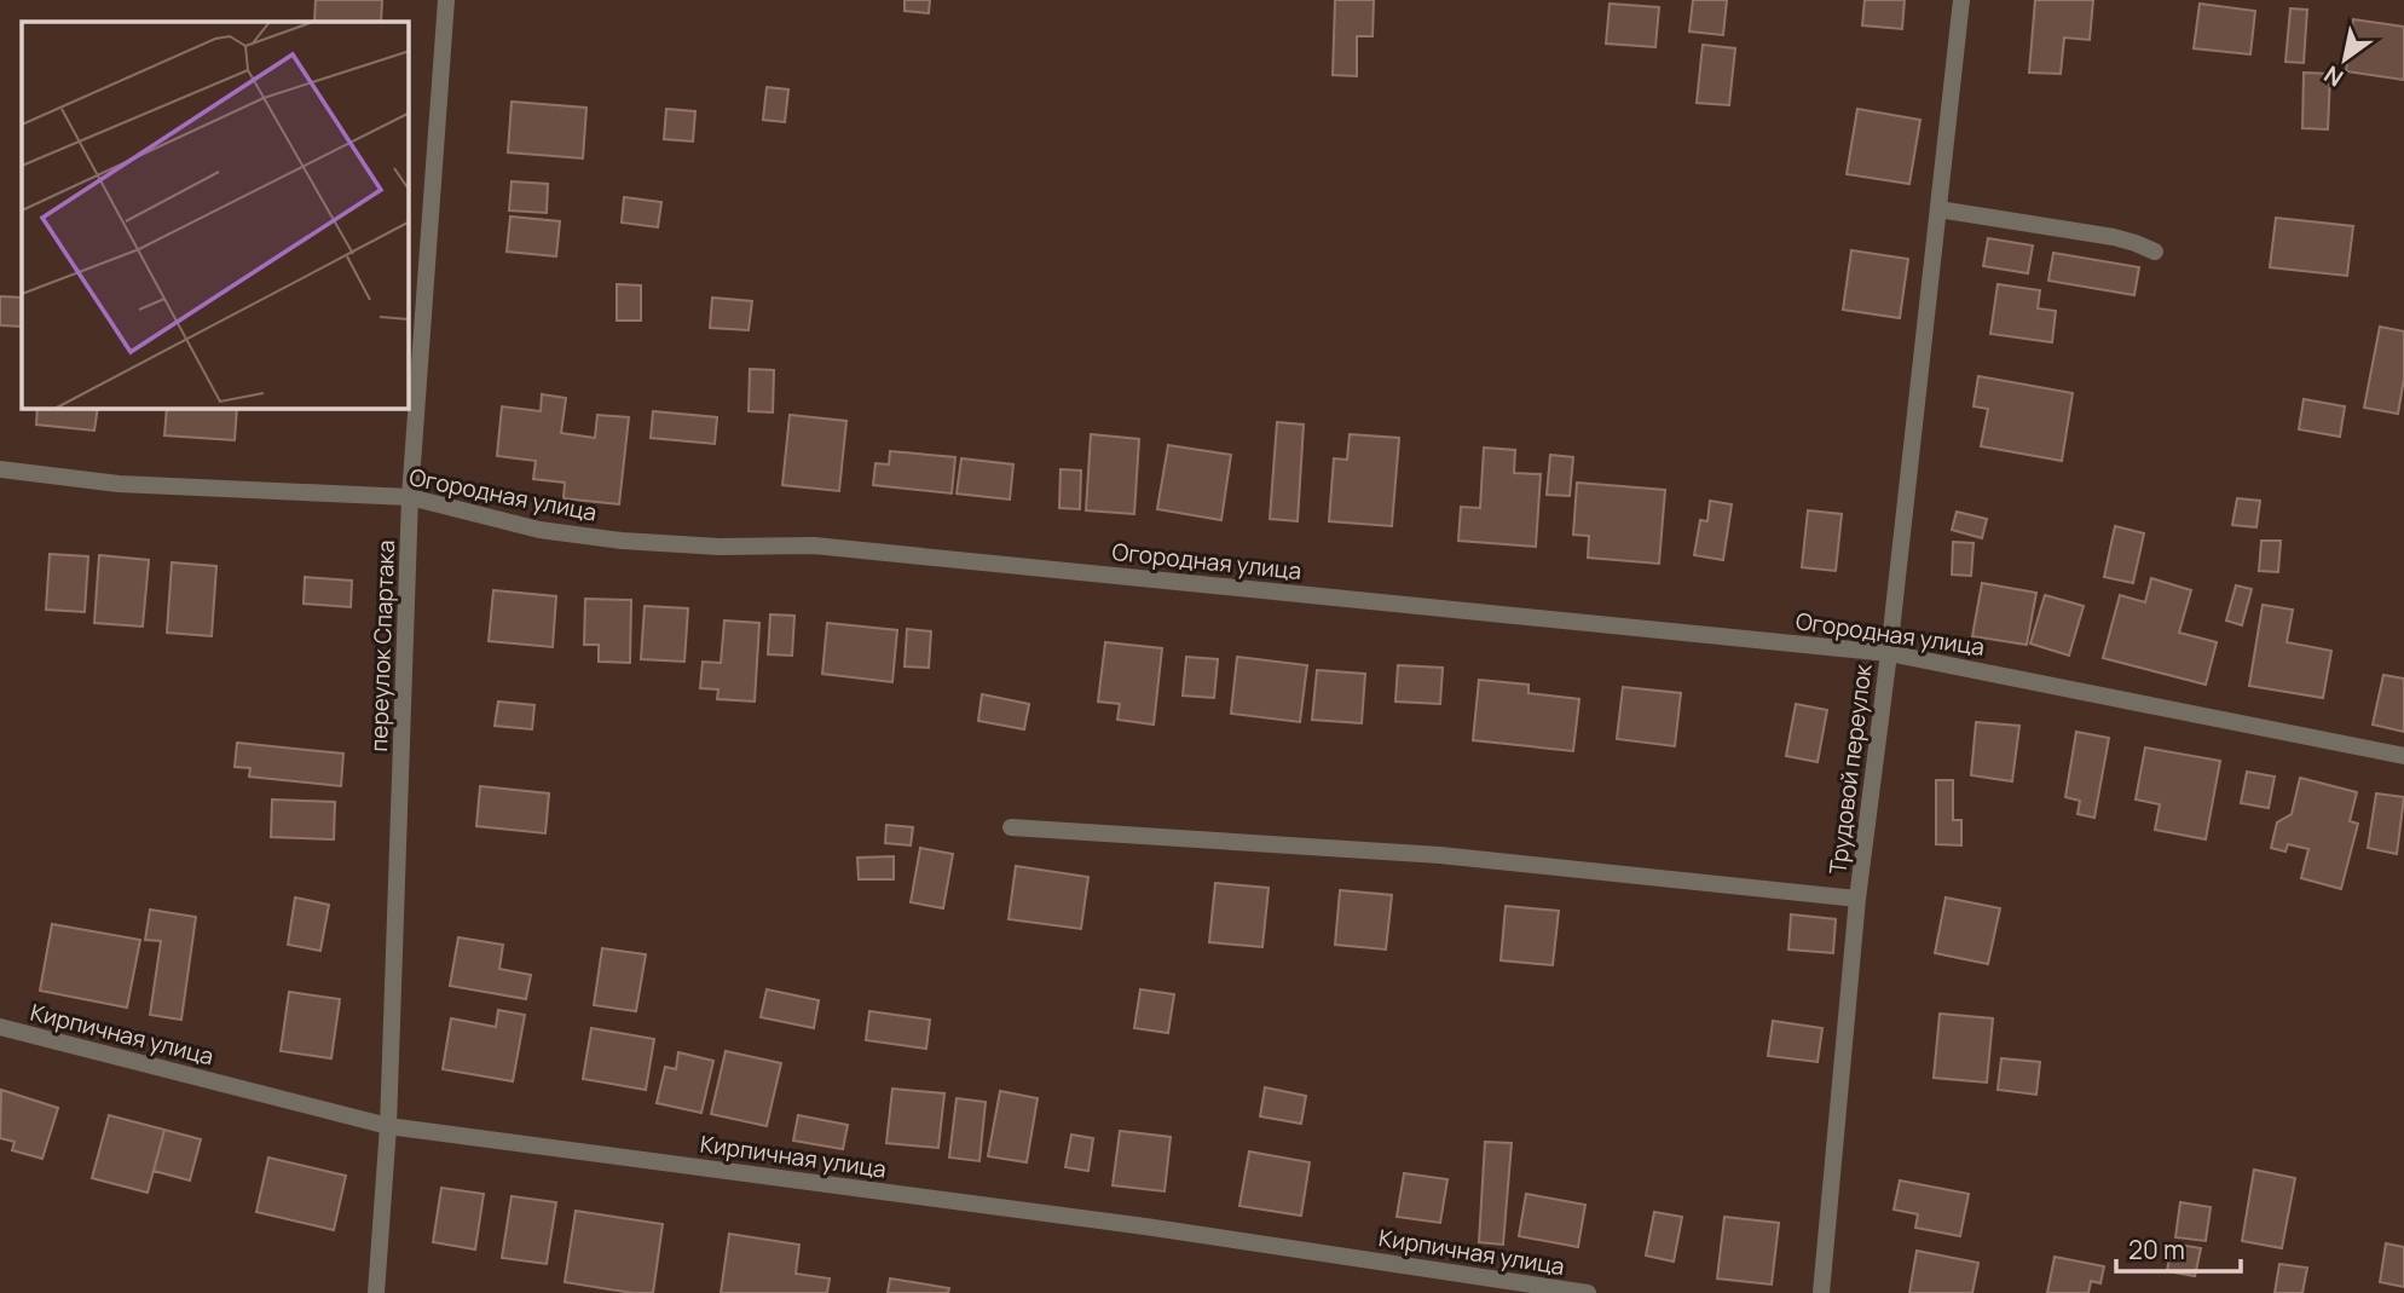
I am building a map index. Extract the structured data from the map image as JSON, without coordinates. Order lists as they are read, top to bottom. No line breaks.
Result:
{"streets":{"street":["Огородная улица","переулок Спартака","Трудовой переулок","Кирпичная улица"]},"crossings":[["Огородная улица","переулок Спартака"],["Огородная улица","Трудовой переулок"],["переулок Спартака","Кирпичная улица"]],"scale_bar":"20 m","north":"bottom left"}
